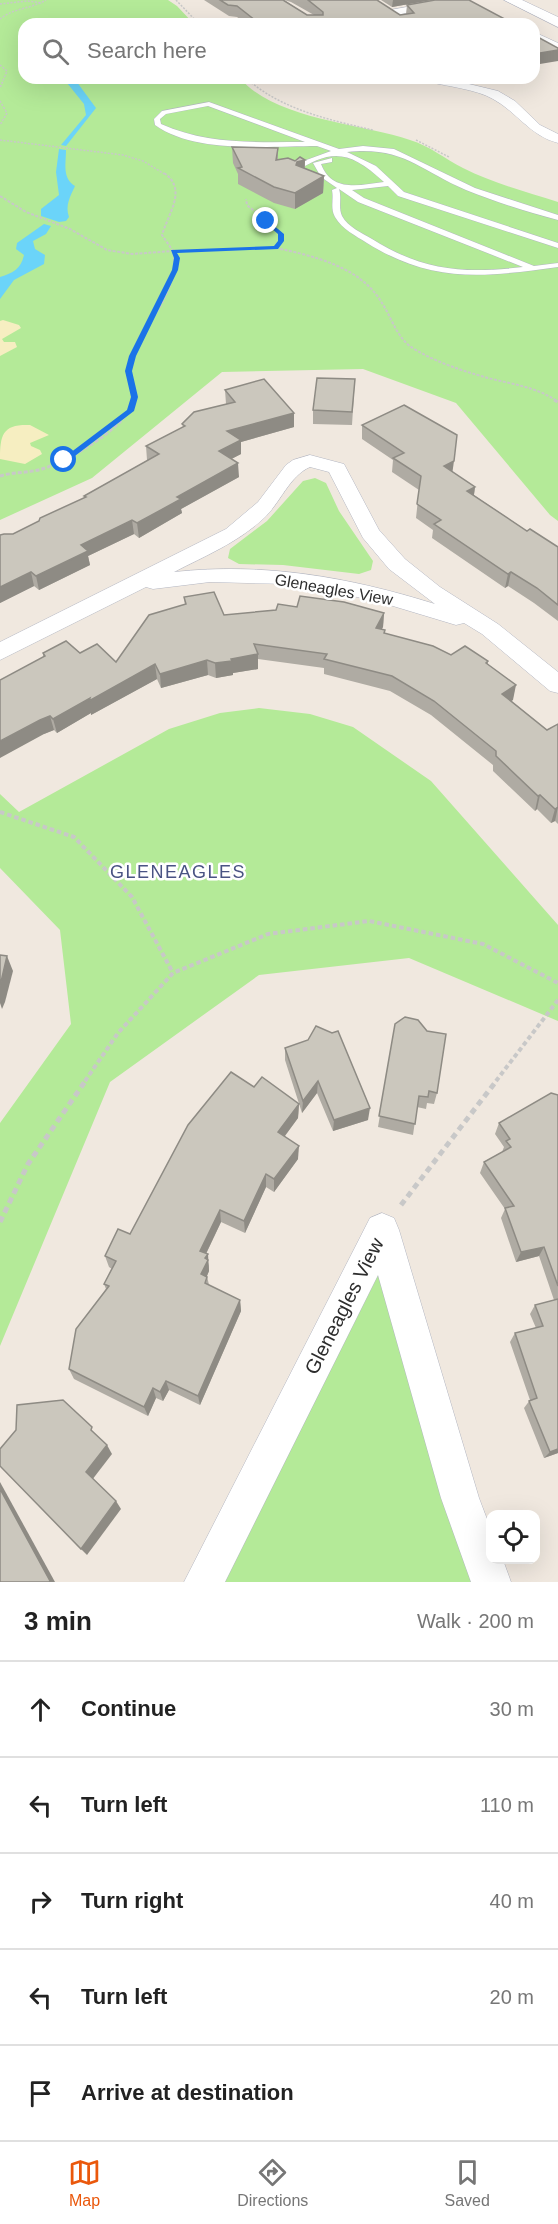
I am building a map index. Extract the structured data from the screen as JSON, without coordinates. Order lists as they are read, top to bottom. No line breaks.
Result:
{"streets":{"street":["Gleneagles View"]},"districts":["GLENEAGLES"],"page":{"search":"Search here","heading":["3 min","Walk · 200 m"],"list":[["Continue","30 m"],["Turn left","110 m"],["Turn right","40 m"],["Turn left","20 m"],"Arrive at destination"],"nav":["Map","Directions","Saved"]}}
